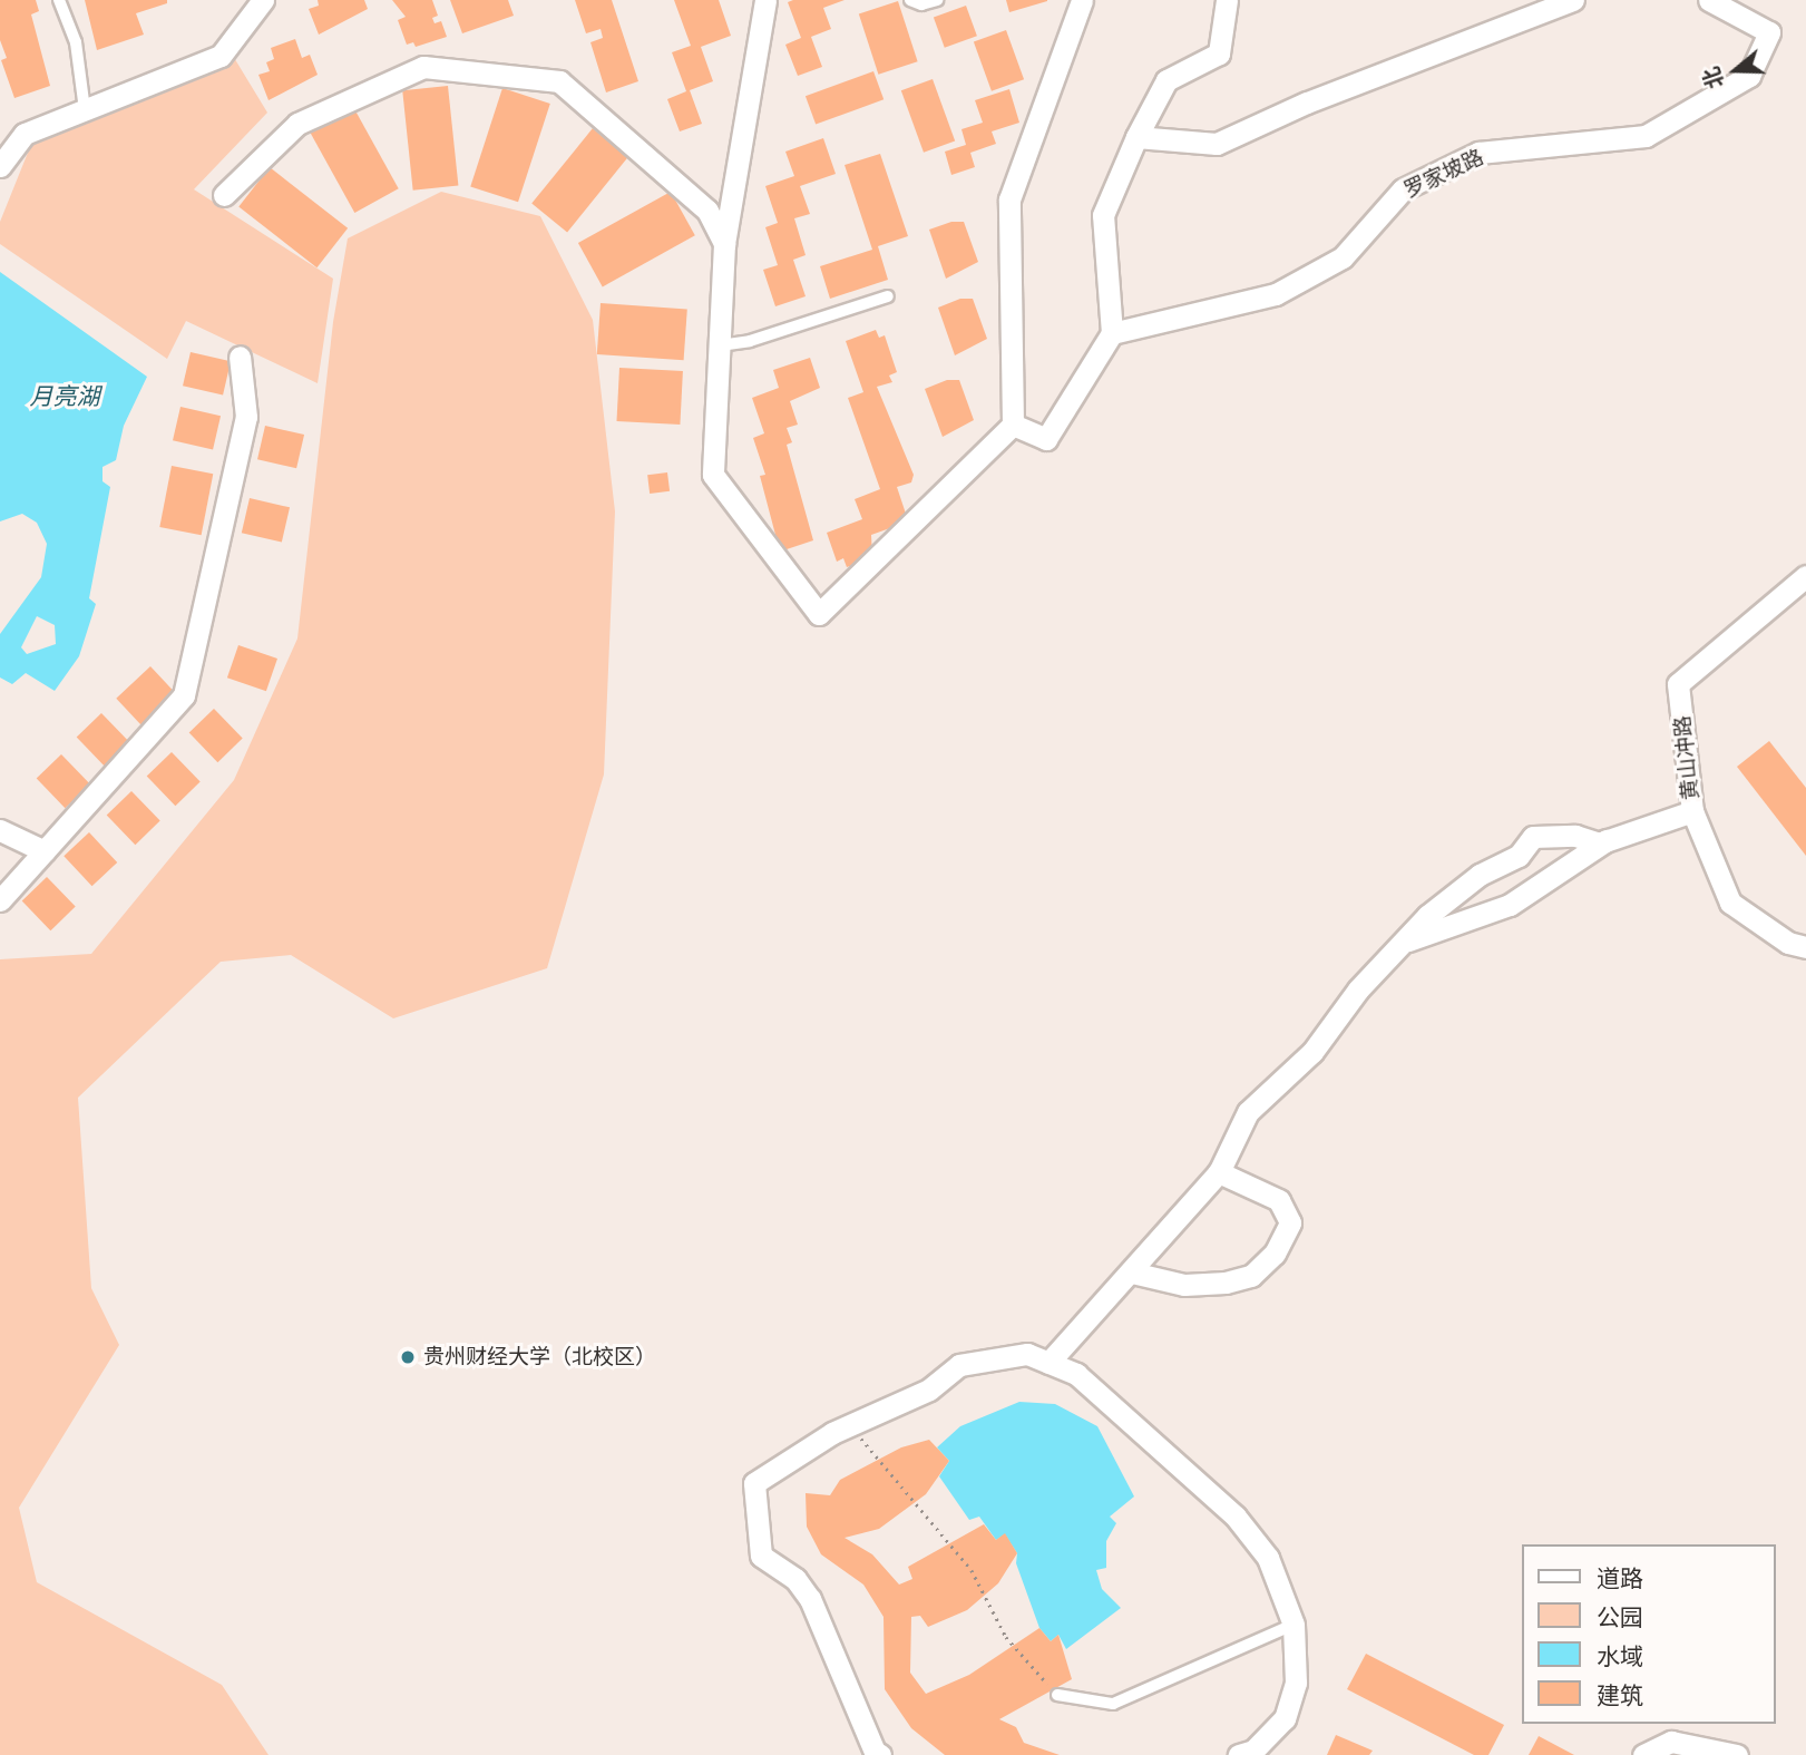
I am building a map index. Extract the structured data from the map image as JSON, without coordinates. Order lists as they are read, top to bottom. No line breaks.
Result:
{"streets":{"street":["罗家坡路","黄山冲路"]},"water":["月亮湖"],"places":["贵州财经大学（北校区）"],"legend":["道路","公园","水域","建筑"],"north":"left"}
